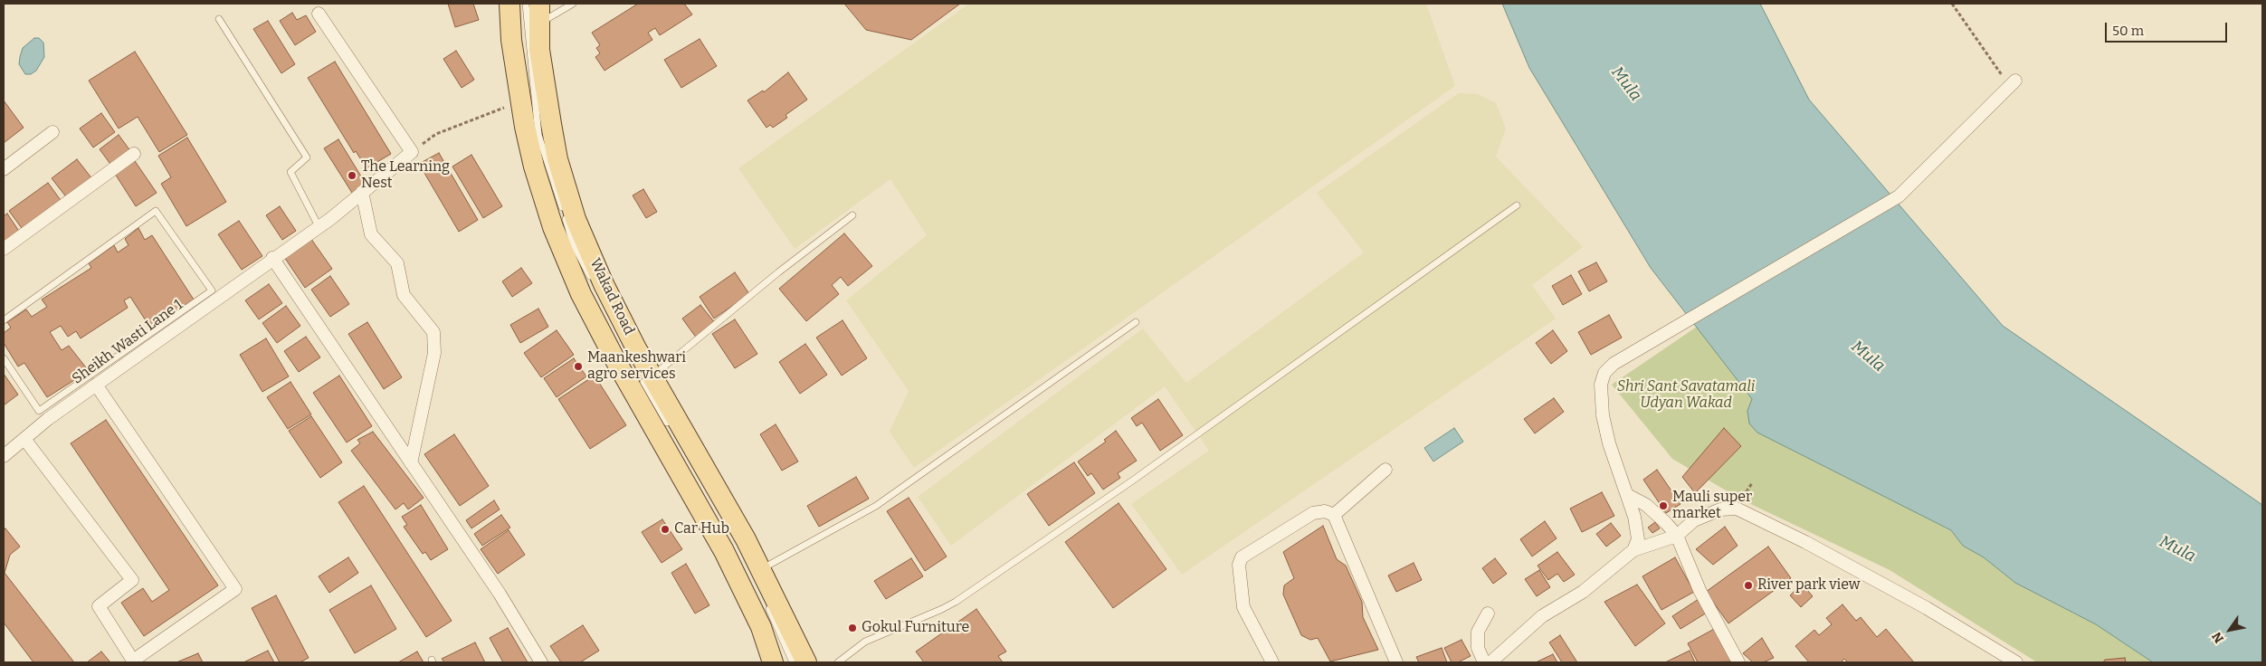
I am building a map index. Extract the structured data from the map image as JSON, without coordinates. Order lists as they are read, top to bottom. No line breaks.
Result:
{"streets":{"main road":["Wakad Road"],"street":["Sheikh Wasti Lane 1"]},"water":["Mula"],"parks":["Shri Sant Savatamali Udyan Wakad"],"places":["The Learning Nest","Maankeshwari agro services","Mauli super market","Car Hub","River park view","Gokul Furniture"],"scale_bar":"50 m","north":"bottom left"}
